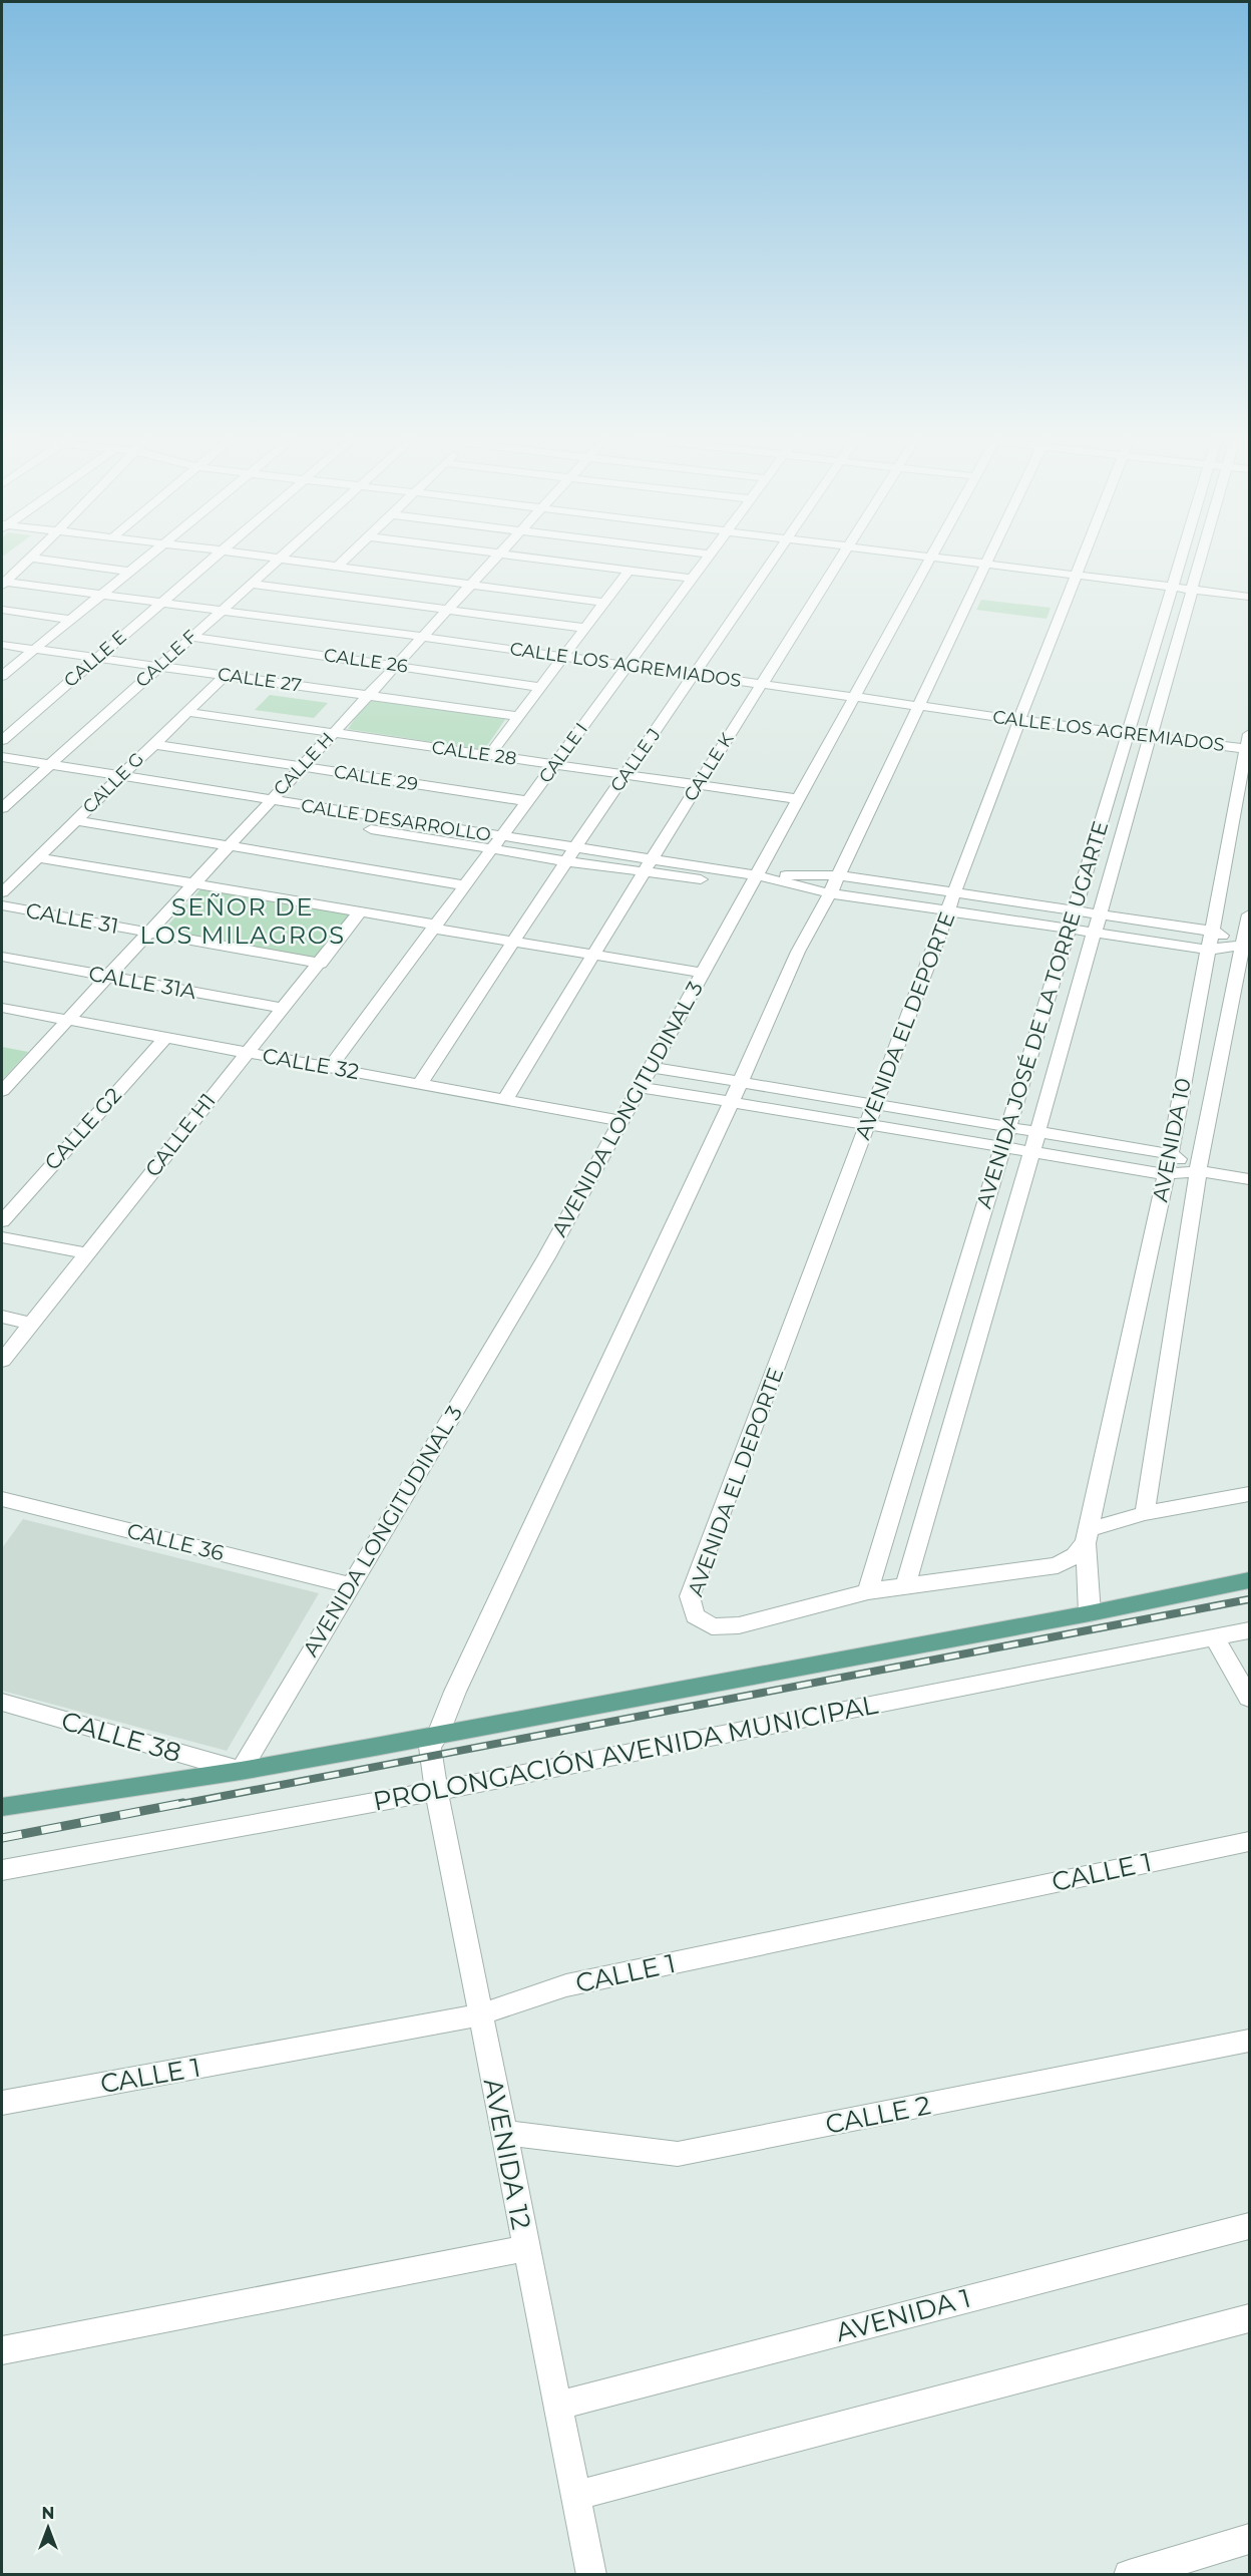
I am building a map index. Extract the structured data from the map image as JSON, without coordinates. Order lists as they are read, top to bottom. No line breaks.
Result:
{"streets":{"street":["CALLE E","CALLE F","CALLE 26","CALLE LOS AGREMIADOS","CALLE 27","CALLE 28","CALLE I","CALLE J","CALLE H","CALLE K","CALLE 29","CALLE G","CALLE DESARROLLO","CALLE 31","CALLE 31A","AVENIDA JOSÉ DE LA TORRE UGARTE","AVENIDA EL DEPORTE","CALLE 32","AVENIDA LONGITUDINAL 3","CALLE G2","CALLE H1","AVENIDA 10","CALLE 36","CALLE 38","PROLONGACIÓN AVENIDA MUNICIPAL","CALLE 1","CALLE 2","AVENIDA 12","AVENIDA 1"]},"crossings":[["CALLE E","CALLE LOS AGREMIADOS"],["CALLE E","CALLE 27"],["CALLE F","CALLE 26"],["CALLE F","CALLE LOS AGREMIADOS"],["CALLE F","CALLE 27"],["CALLE F","CALLE DESARROLLO"],["CALLE 26","CALLE H"],["CALLE LOS AGREMIADOS","CALLE I"],["CALLE LOS AGREMIADOS","CALLE J"],["CALLE LOS AGREMIADOS","CALLE H"],["CALLE LOS AGREMIADOS","CALLE K"],["CALLE LOS AGREMIADOS","AVENIDA JOSÉ DE LA TORRE UGARTE"],["CALLE LOS AGREMIADOS","AVENIDA EL DEPORTE"],["CALLE LOS AGREMIADOS","AVENIDA LONGITUDINAL 3"],["CALLE LOS AGREMIADOS","AVENIDA 10"],["CALLE LOS AGREMIADOS","AVENIDA 12"],["CALLE 27","CALLE H"],["CALLE 27","CALLE G"],["CALLE 28","CALLE I"],["CALLE 28","CALLE J"],["CALLE 28","CALLE H"],["CALLE 28","CALLE K"],["CALLE 28","CALLE G"],["CALLE 28","AVENIDA LONGITUDINAL 3"],["CALLE I","CALLE 29"],["CALLE I","CALLE DESARROLLO"],["CALLE I","CALLE 32"],["CALLE J","CALLE DESARROLLO"],["CALLE J","CALLE 32"],["CALLE H","CALLE 29"],["CALLE H","CALLE DESARROLLO"],["CALLE H","CALLE 31"],["CALLE H","CALLE 31A"],["CALLE H","CALLE 32"],["CALLE K","CALLE DESARROLLO"],["CALLE K","CALLE 32"],["CALLE 29","CALLE G"],["CALLE G","CALLE DESARROLLO"],["CALLE DESARROLLO","AVENIDA JOSÉ DE LA TORRE UGARTE"],["CALLE DESARROLLO","AVENIDA EL DEPORTE"],["CALLE DESARROLLO","AVENIDA LONGITUDINAL 3"],["CALLE DESARROLLO","AVENIDA 10"],["CALLE DESARROLLO","AVENIDA 12"],["CALLE 31","CALLE H1"],["CALLE 31A","CALLE H1"],["AVENIDA JOSÉ DE LA TORRE UGARTE","AVENIDA EL DEPORTE"],["CALLE 32","AVENIDA LONGITUDINAL 3"],["CALLE 32","CALLE G2"],["CALLE 32","CALLE H1"],["AVENIDA LONGITUDINAL 3","CALLE 36"],["AVENIDA LONGITUDINAL 3","CALLE 38"],["PROLONGACIÓN AVENIDA MUNICIPAL","AVENIDA 12"],["CALLE 1","AVENIDA 12"],["CALLE 2","AVENIDA 12"],["AVENIDA 12","AVENIDA 1"]],"districts":["SEÑOR DE LOS MILAGROS"],"north":"top"}
